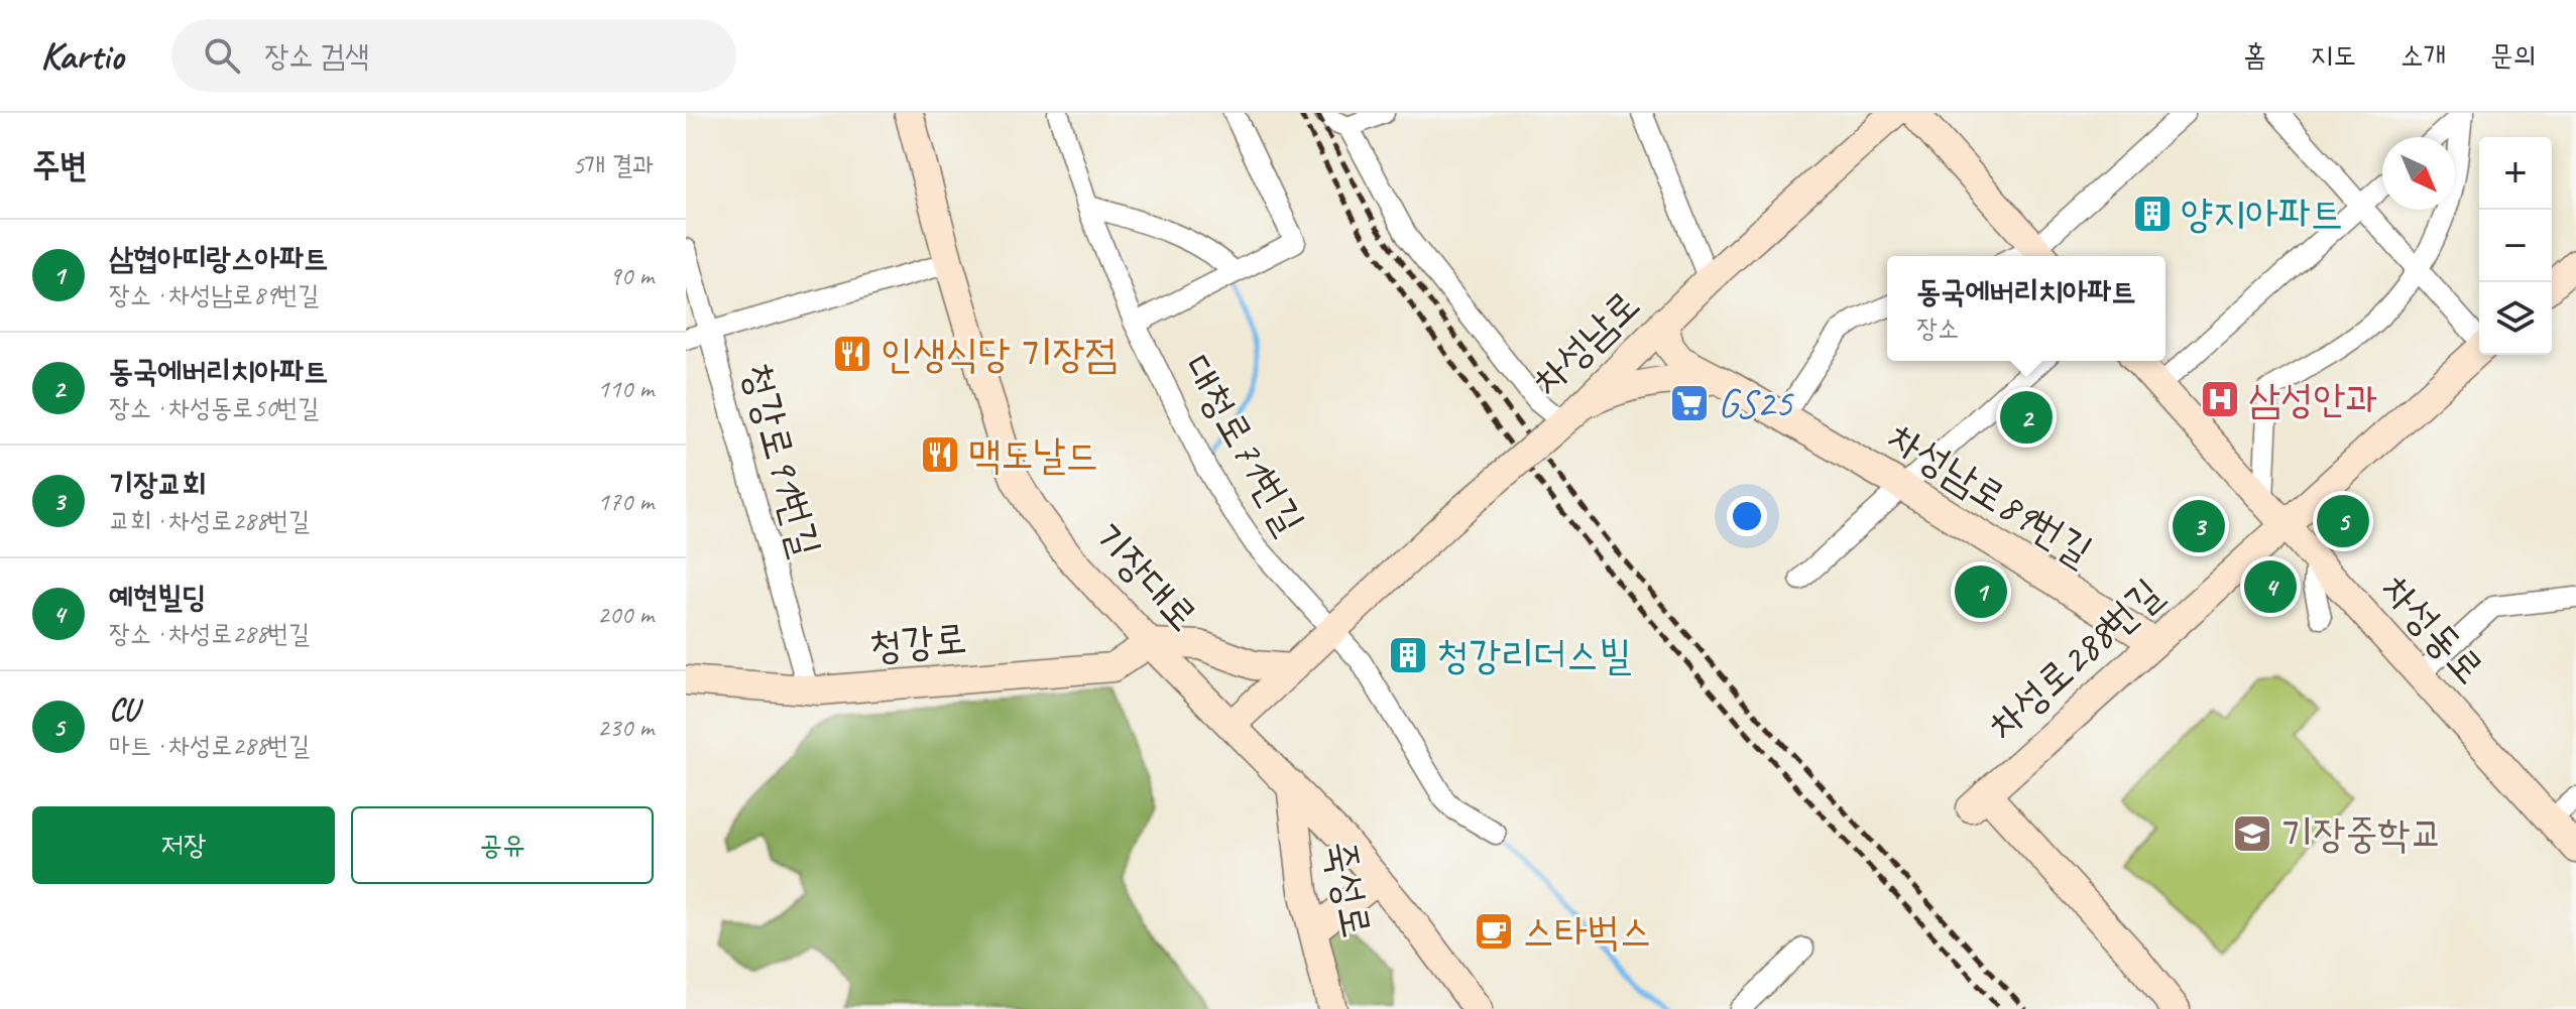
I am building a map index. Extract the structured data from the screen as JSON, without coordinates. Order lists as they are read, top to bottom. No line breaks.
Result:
{"streets":{"street":["차성남로","대청로71번길","청강로91번길","차성남로89번길","기장대로","차성동로","청강로","차성로288번길","죽성로"]},"crossings":[["차성남로","대청로71번길"],["차성남로","차성남로89번길"],["차성남로","기장대로"],["청강로91번길","청강로"],["차성남로89번길","차성로288번길"],["기장대로","청강로"],["기장대로","죽성로"],["차성동로","차성로288번길"]],"places":{"building":["양지아파트","청강리더스빌"],"restaurant":["인생식당 기장점","맥도날드"],"hospital":["삼성안과"],"supermarket":["GS25"],"school or university":["기장중학교"],"cafe":["스타벅스"]},"north":"bottom right","page":{"header":"Kartio","search":"장소 검색","nav":["홈","지도","소개","문의"],"heading":["주변","5개 결과"],"map_buttons":["+","−"],"list":[{"mark":"1","name":"삼협아띠랑스아파트","note":"장소 · 차성남로89번길","value":"90 m"},{"mark":"2","name":"동국에버리치아파트","note":"장소 · 차성동로50번길","value":"110 m"},{"mark":"3","name":"기장교회","note":"교회 · 차성로288번길","value":"170 m"},{"mark":"4","name":"예현빌딩","note":"장소 · 차성로288번길","value":"200 m"},{"mark":"5","name":"CU","note":"마트 · 차성로288번길","value":"230 m"}],"popup":["동국에버리치아파트","장소"],"pins":["2","5","3","4","1"],"buttons":["저장","공유"]}}
